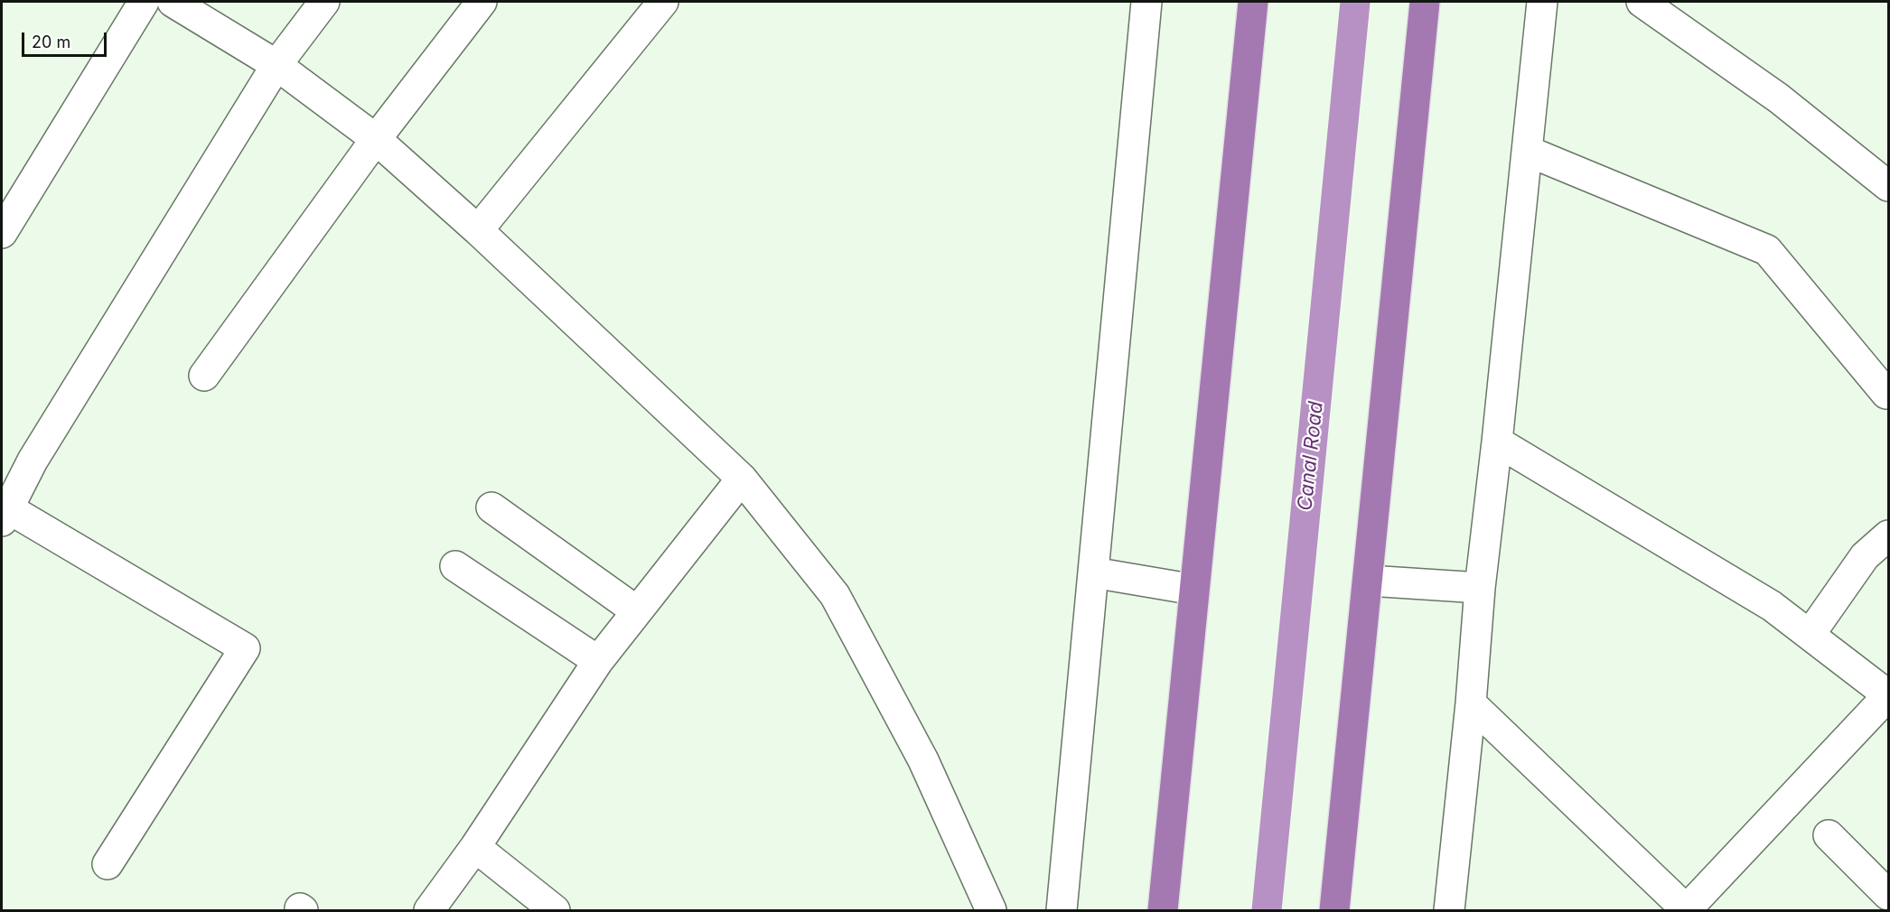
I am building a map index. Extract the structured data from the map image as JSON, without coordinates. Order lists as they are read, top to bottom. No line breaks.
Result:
{"water":["Canal Road"],"scale_bar":"20 m"}
